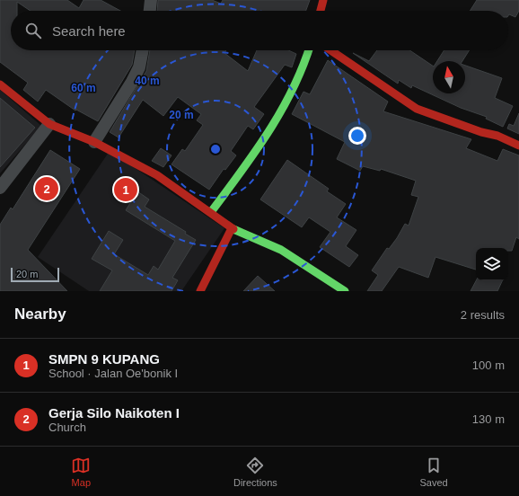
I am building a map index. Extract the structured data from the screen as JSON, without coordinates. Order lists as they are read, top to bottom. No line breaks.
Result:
{"scale_bar":"20 m","north":"top","page":{"search":"Search here","pins":["2","1"],"scale":"20 m","heading":["Nearby","2 results"],"list":[{"mark":"1","name":"SMPN 9 KUPANG","note":"School · Jalan Oe'bonik I","value":"100 m"},{"mark":"2","name":"Gerja Silo Naikoten I","note":"Church","value":"130 m"}],"nav":["Map","Directions","Saved"]},"rings":["40 m","60 m","20 m"]}
